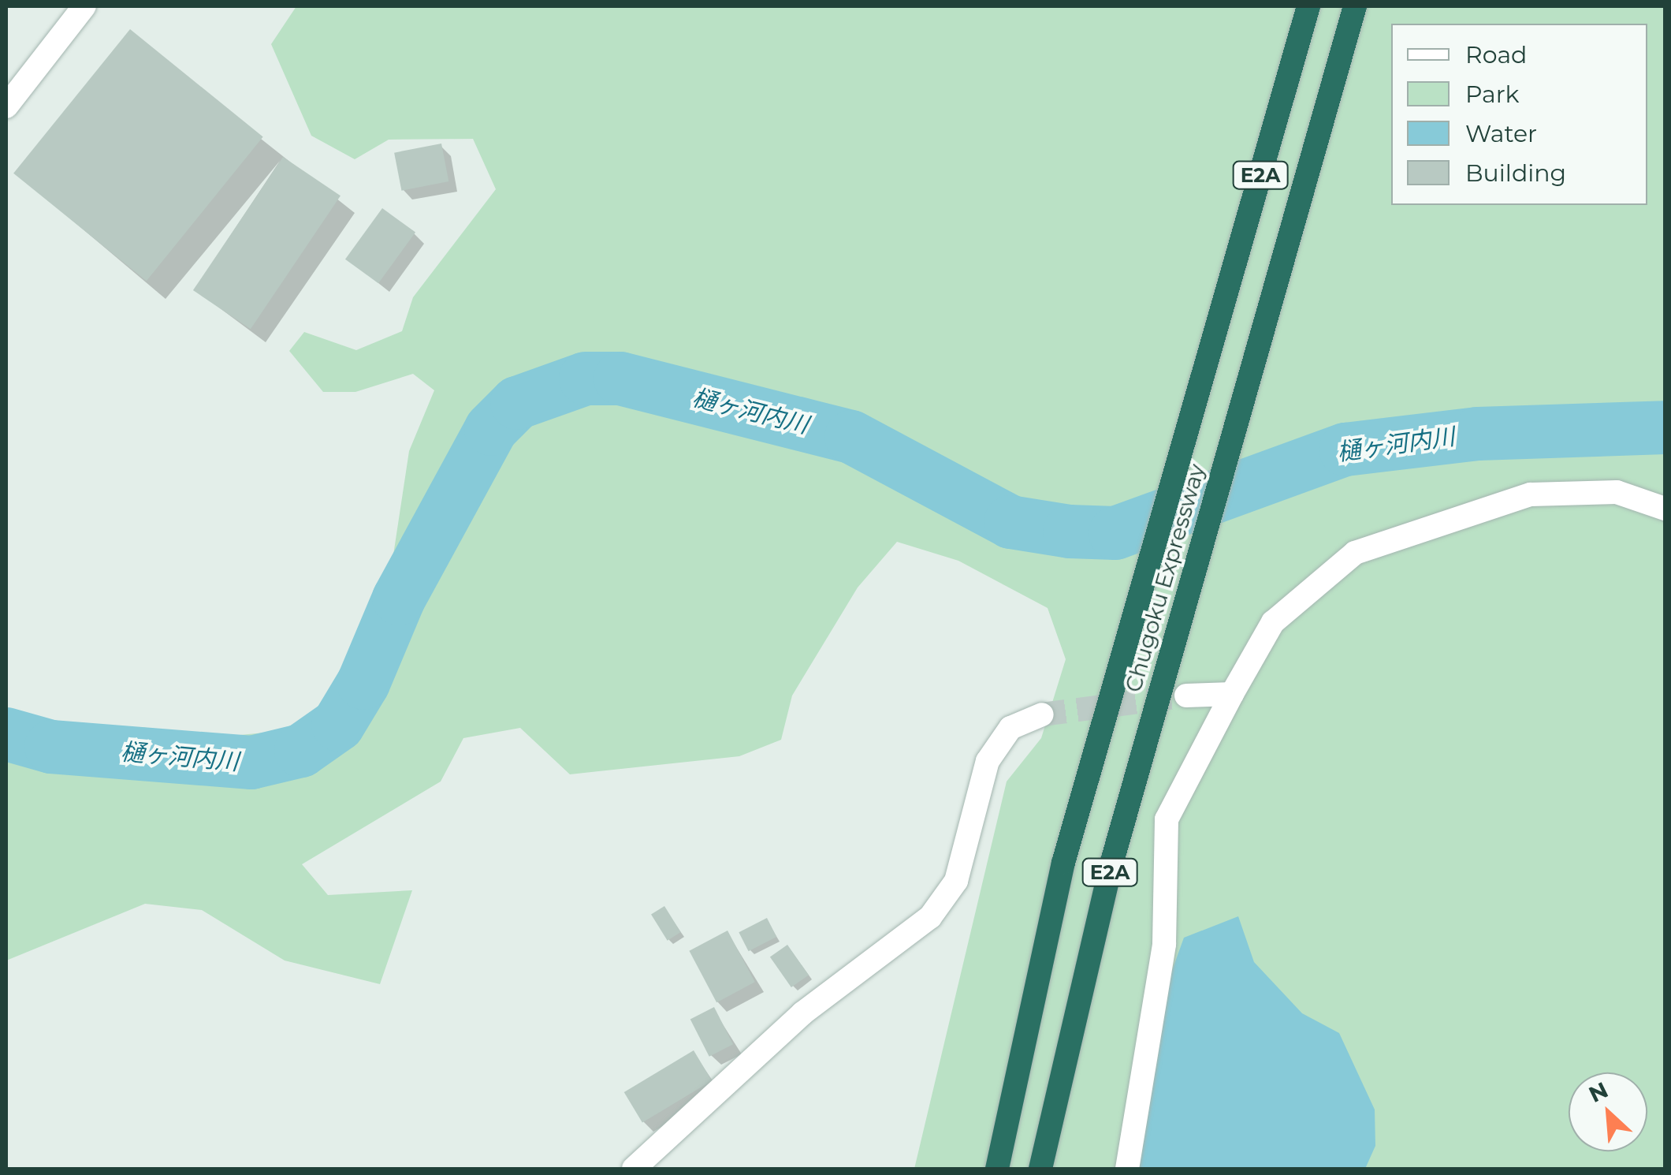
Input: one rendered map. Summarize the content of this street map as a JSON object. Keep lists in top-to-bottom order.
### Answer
{
  "streets": {
    "highway": ["E2A", "Chugoku Expressway"]
  },
  "water": ["樋ヶ河内川"],
  "legend": [
    "Road",
    "Park",
    "Water",
    "Building"
  ],
  "north": "top left"
}
